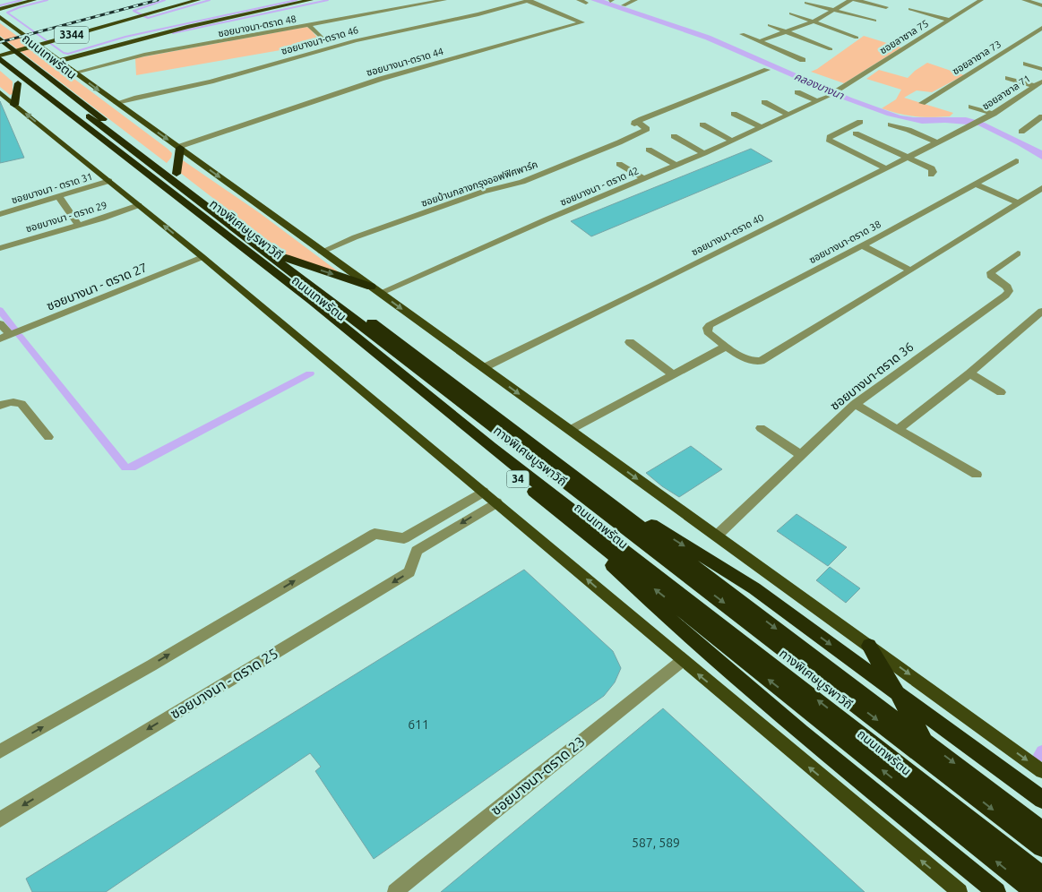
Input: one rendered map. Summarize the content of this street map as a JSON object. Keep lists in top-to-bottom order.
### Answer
{
  "streets": {
    "highway": ["ถนนเทพรัตน", "ทางพิเศษบูรพาวิถี", "34"],
    "main road": ["3344"],
    "street": [
      "ซอยบางนา-ตราด 48",
      "ซอยลาซาล 75",
      "ซอยบางนา-ตราด 46",
      "ซอยลาซาล 73",
      "ซอยบางนา-ตราด 44",
      "ซอยลาซาล 71",
      "ซอยบ้านกลางกรุงออฟฟิศพาร์ค",
      "ซอยบางนา - ตราด 42",
      "ซอยบางนา - ตราด 31",
      "ซอยบางนา - ตราด 29",
      "ซอยบางนา-ตราด 40",
      "ซอยบางนา-ตราด 38",
      "ซอยบางนา - ตราด 27",
      "ซอยบางนา-ตราด 36",
      "ซอยบางนา - ตราด 25",
      "ซอยบางนา-ตราด 23"
    ]
  },
  "crossings": [
    ["ซอยบางนา-ตราด 48", "ถนนเทพรัตน"],
    ["3344", "ทางพิเศษบูรพาวิถี"],
    ["ซอยบางนา-ตราด 46", "ถนนเทพรัตน"],
    ["ซอยบางนา-ตราด 46", "ซอยบางนา-ตราด 44"],
    ["ถนนเทพรัตน", "ซอยบางนา-ตราด 44"],
    ["ถนนเทพรัตน", "ซอยบ้านกลางกรุงออฟฟิศพาร์ค"],
    ["ถนนเทพรัตน", "ซอยบางนา - ตราด 42"],
    ["ถนนเทพรัตน", "ซอยบางนา-ตราด 40"],
    ["ถนนเทพรัตน", "ซอยบางนา-ตราด 36"],
    ["ซอยลาซาล 71", "ซอยบางนา-ตราด 40"],
    ["ซอยบางนา - ตราด 31", "34"],
    ["ซอยบางนา - ตราด 29", "34"],
    ["ซอยบางนา - ตราด 27", "34"],
    ["34", "ซอยบางนา - ตราด 25"],
    ["34", "ซอยบางนา-ตราด 23"]
  ],
  "water": ["คลองบางนา"],
  "house_numbers": ["611", "587, 589"]
}
